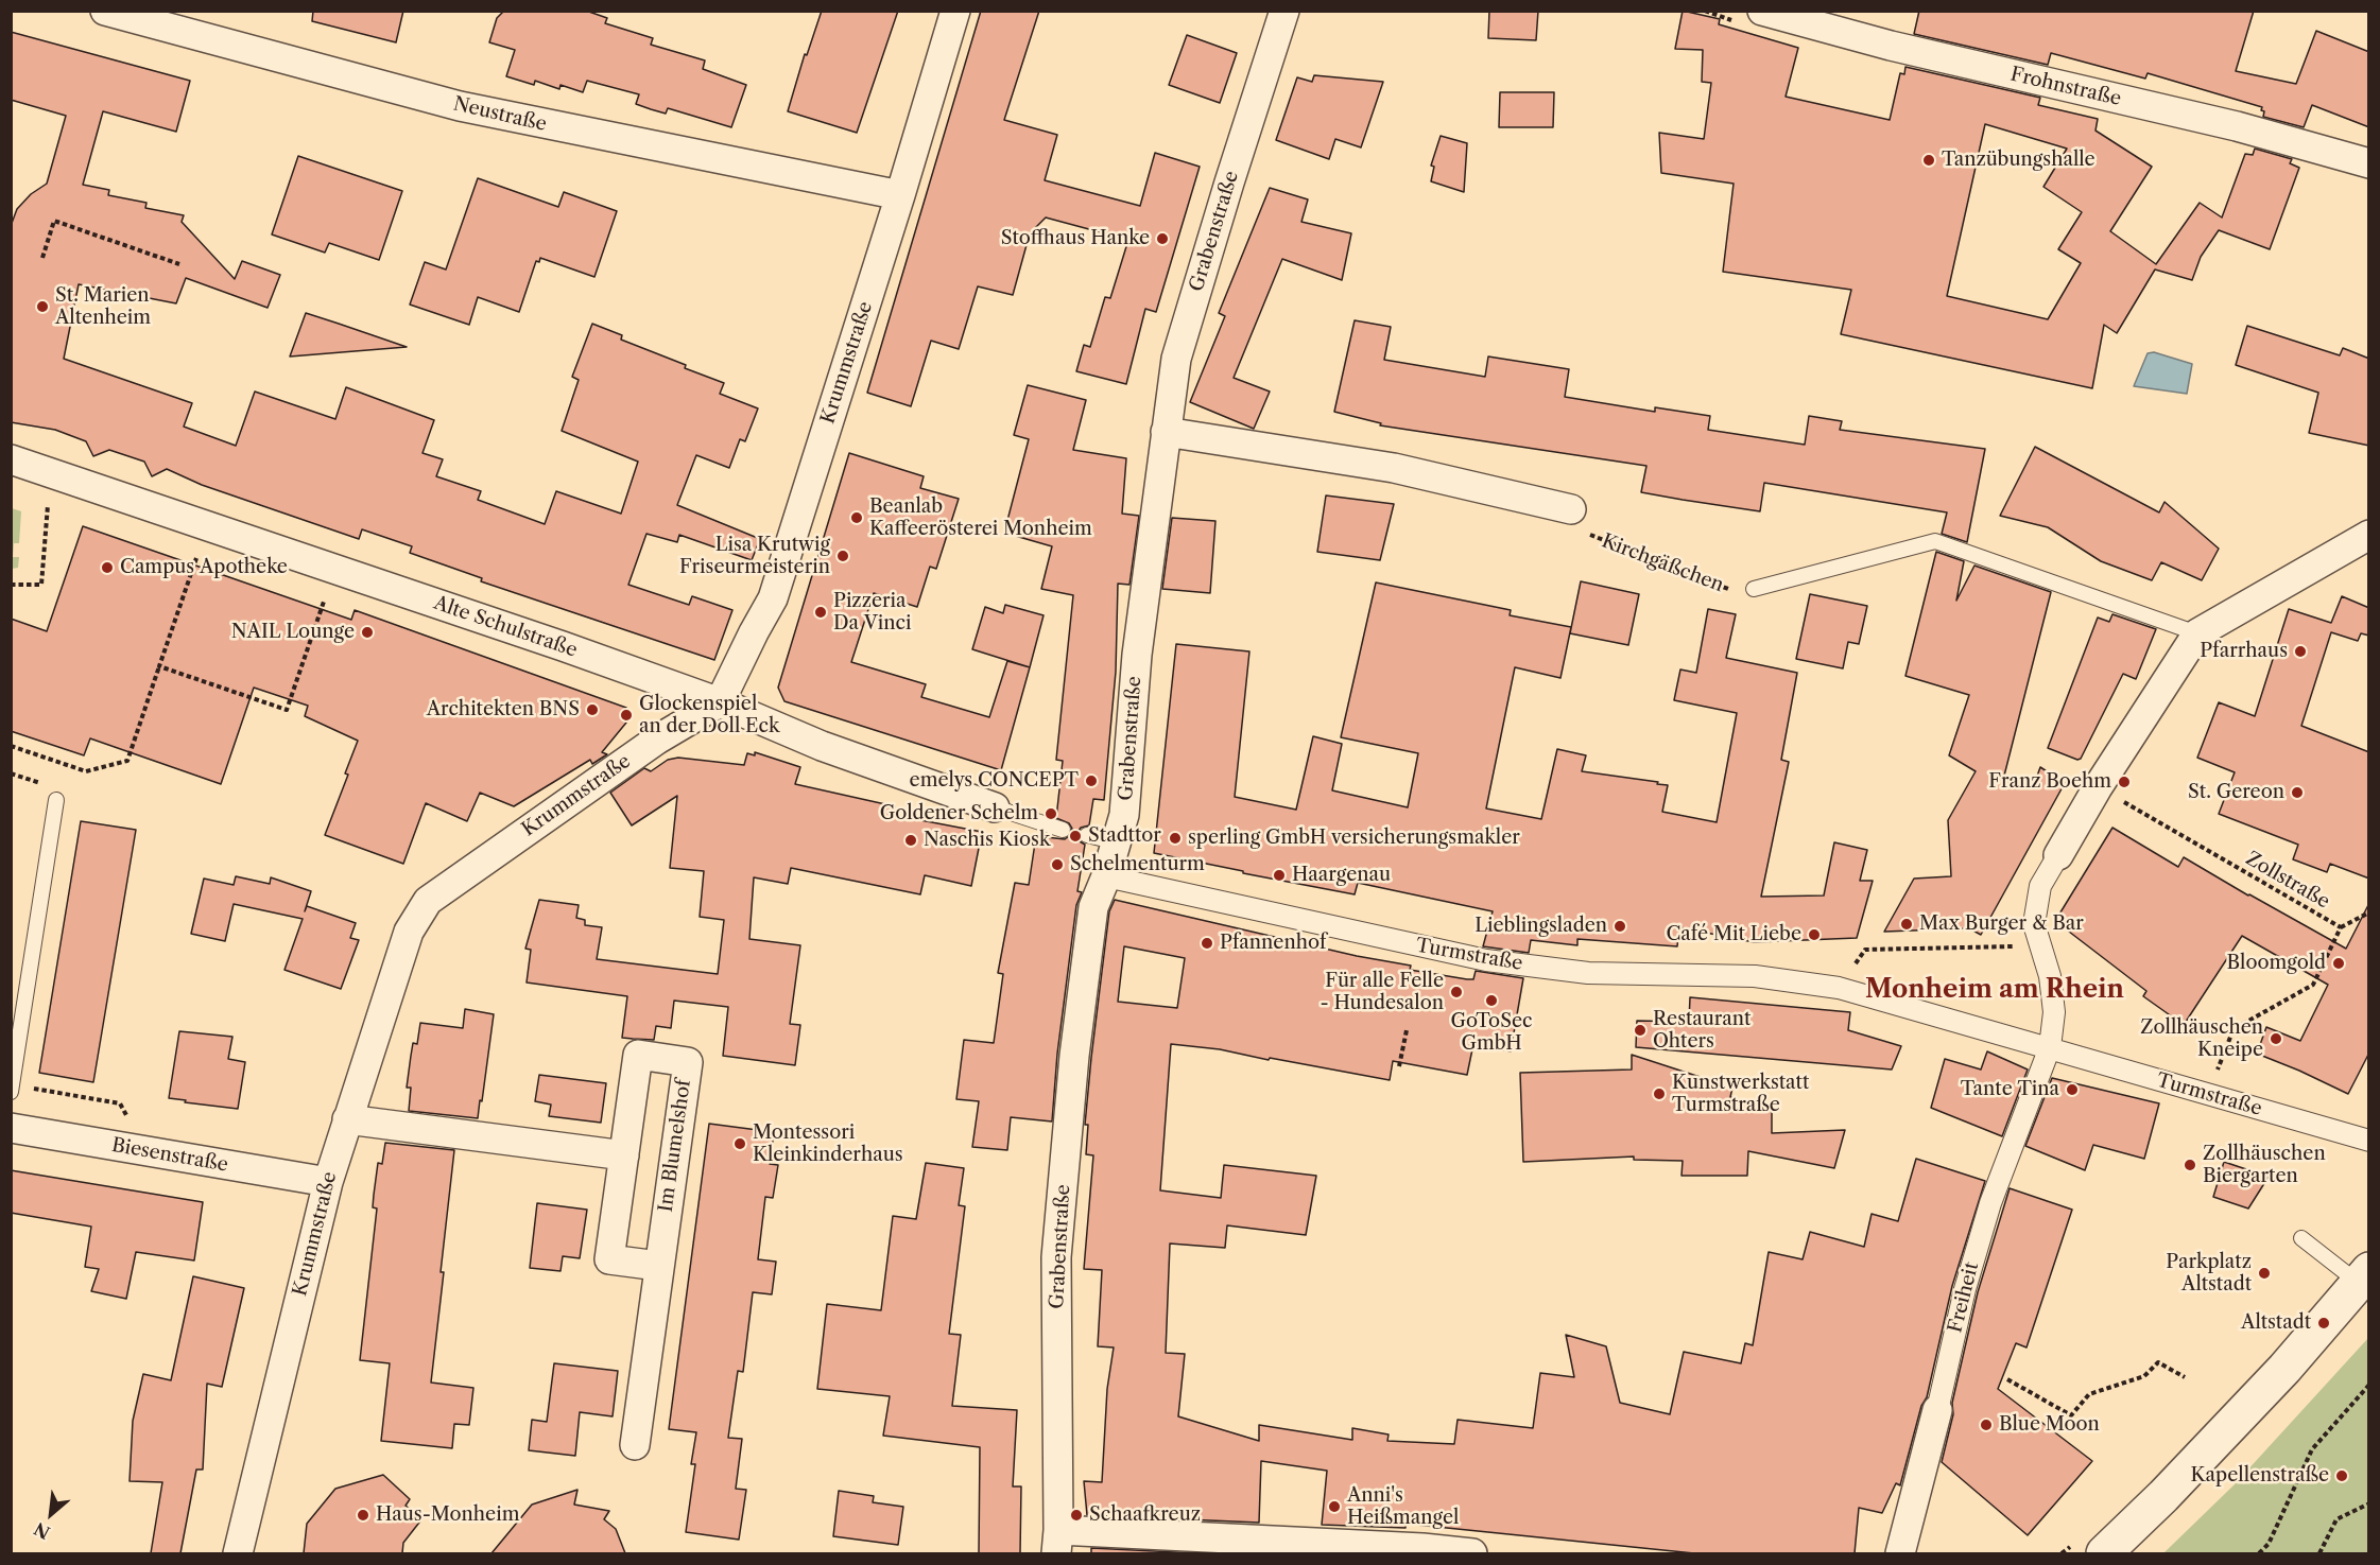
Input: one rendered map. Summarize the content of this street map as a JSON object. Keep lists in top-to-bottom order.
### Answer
{
  "streets": {
    "street": [
      "Frohnstraße",
      "Neustraße",
      "Grabenstraße",
      "Krummstraße",
      "Alte Schulstraße",
      "Turmstraße",
      "Im Blumelshof",
      "Biesenstraße",
      "Freiheit"
    ],
    "path": ["Kirchgäßchen", "Zollstraße"]
  },
  "crossings": [
    ["Neustraße", "Krummstraße"],
    ["Grabenstraße", "Turmstraße"],
    ["Krummstraße", "Alte Schulstraße"],
    ["Krummstraße", "Biesenstraße"],
    ["Zollstraße", "Turmstraße"],
    ["Turmstraße", "Freiheit"]
  ],
  "districts": ["Monheim am Rhein"],
  "places": [
    "Tanzübungshalle",
    "Stoffhaus Hanke",
    "St. Marien Altenheim",
    "Beanlab Kaffeerösterei Monheim",
    "Lisa Krutwig Friseurmeisterin",
    "Campus Apotheke",
    "Pizzeria Da Vinci",
    "NAIL Lounge",
    "Pfarrhaus",
    "Architekten BNS",
    "Glockenspiel an der Doll Eck",
    "emelys CONCEPT",
    "Franz Boehm",
    "St. Gereon",
    "Goldener Schelm",
    "Stadttor",
    "sperling GmbH versicherungsmakler",
    "Naschis Kiosk",
    "Schelmenturm",
    "Haargenau",
    "Max Burger & Bar",
    "Lieblingsladen",
    "Café Mit Liebe",
    "Pfannenhof",
    "Bloomgold",
    "Für alle Felle - Hundesalon",
    "GoToSec GmbH",
    "Restaurant Ohters",
    "Zollhäuschen Kneipe",
    "Tante Tina",
    "Kunstwerkstatt Turmstraße",
    "Montessori Kleinkinderhaus",
    "Zollhäuschen Biergarten",
    "Parkplatz Altstadt",
    "Altstadt",
    "Blue Moon",
    "Kapellenstraße",
    "Anni's Heißmangel",
    "Haus-Monheim",
    "Schaafkreuz"
  ],
  "north": "bottom left"
}
